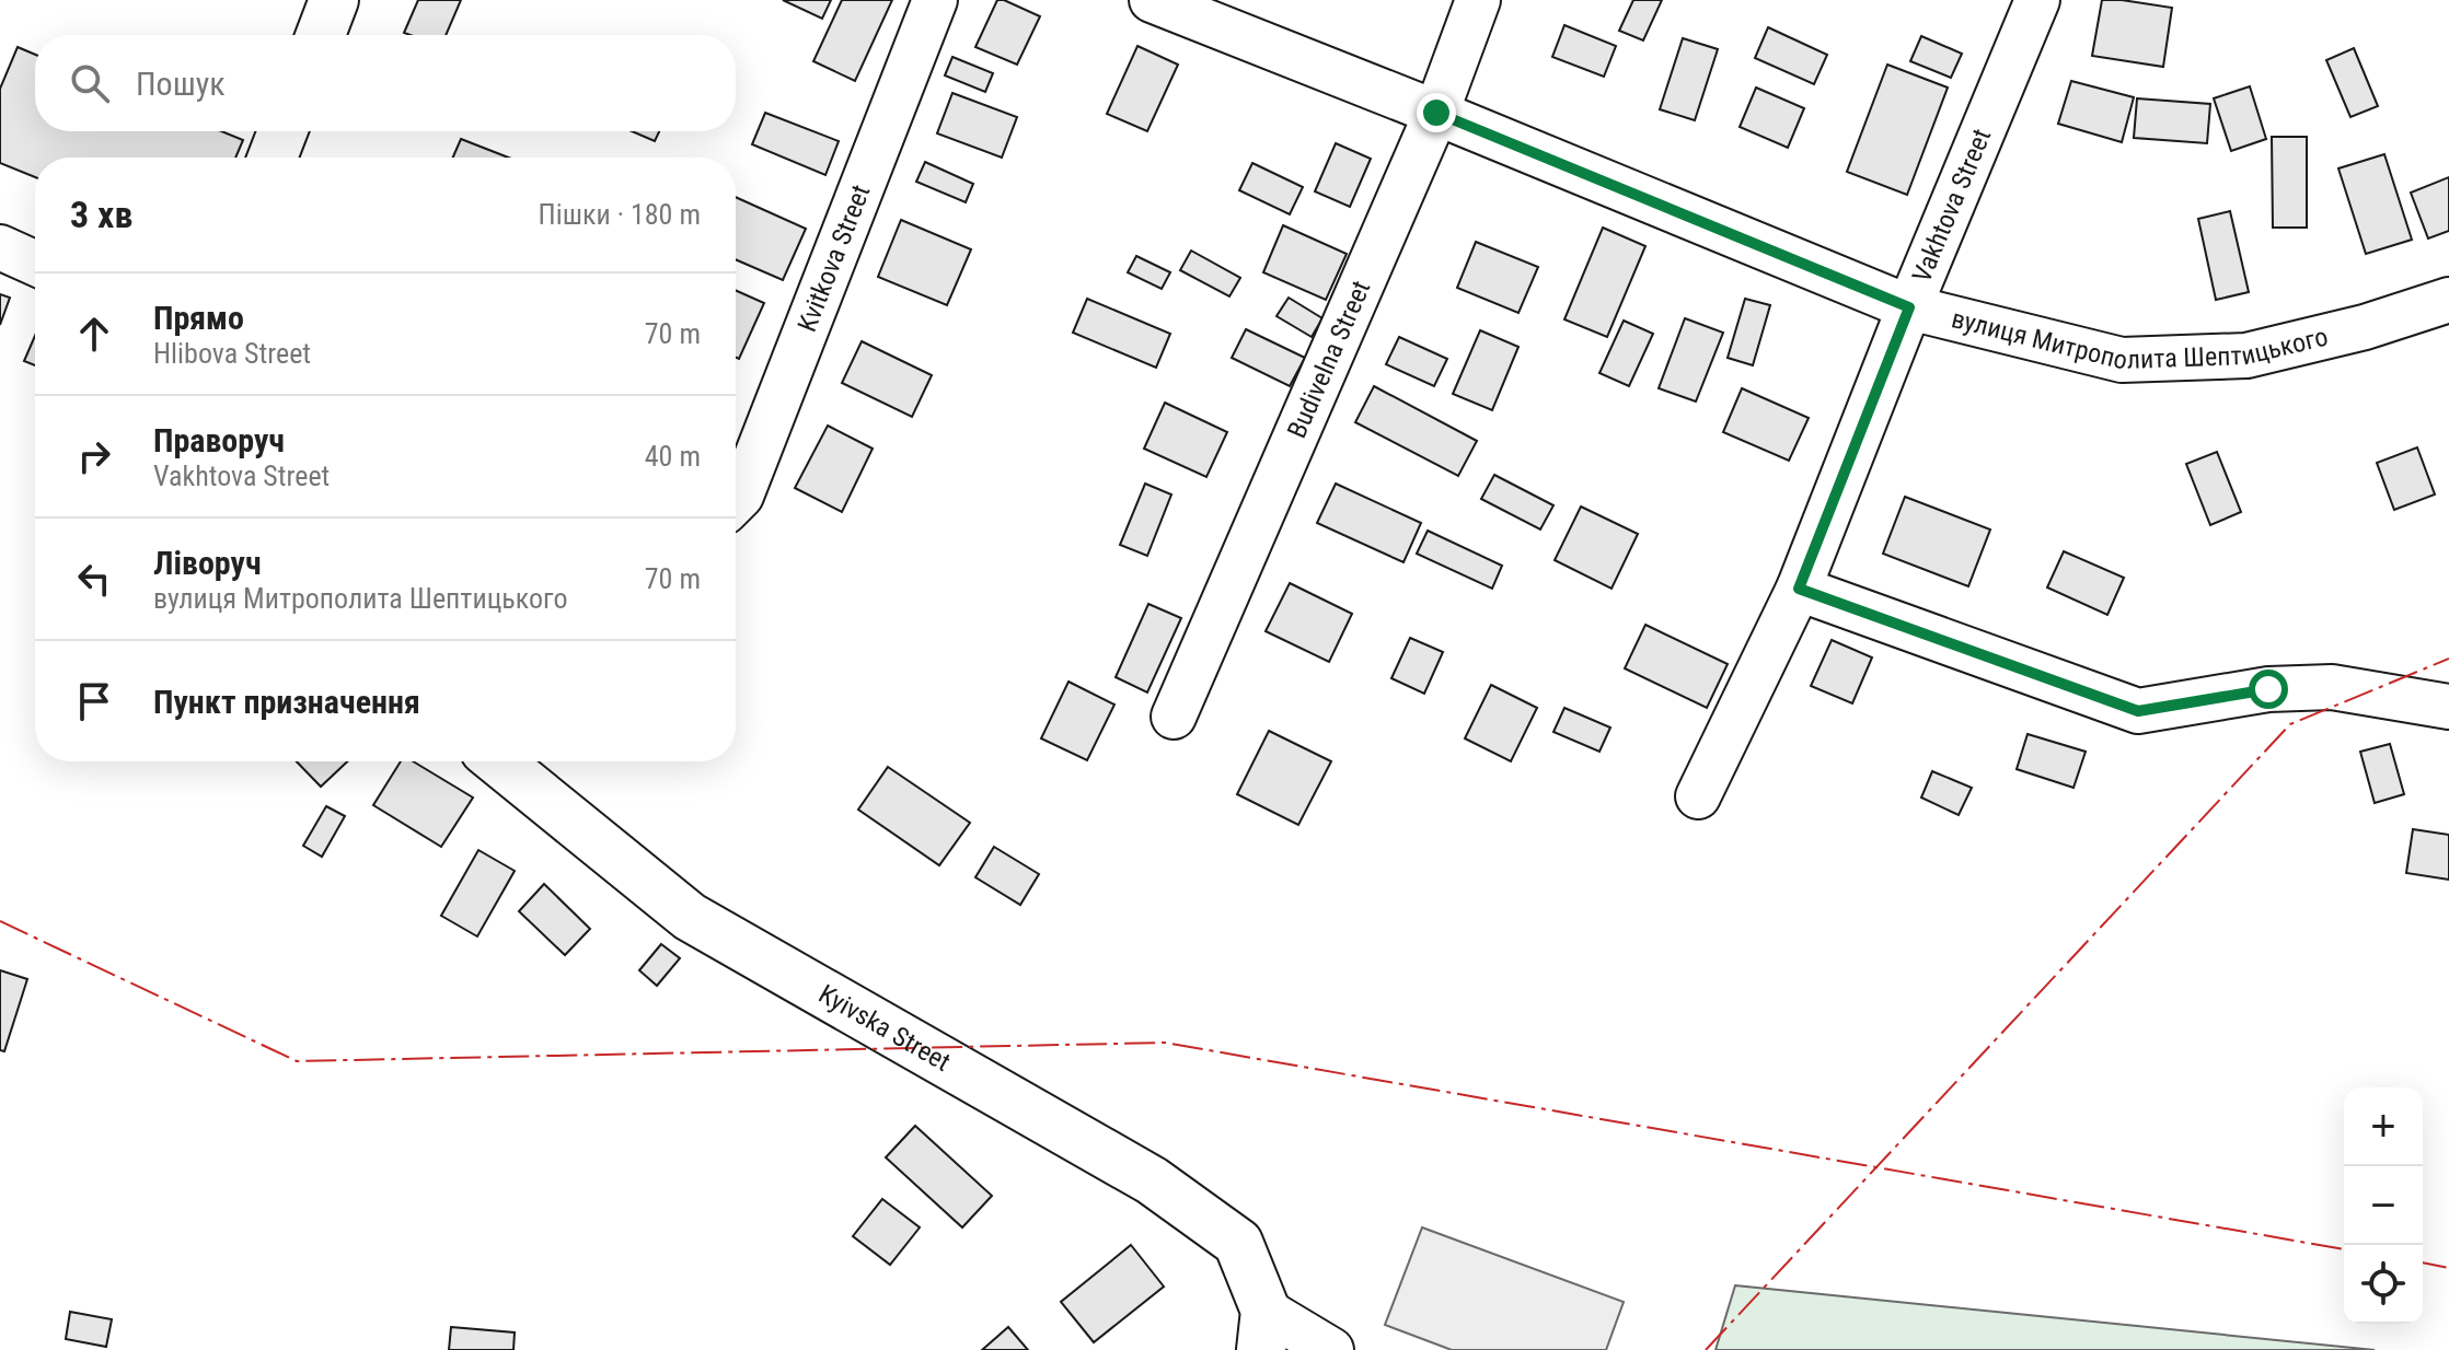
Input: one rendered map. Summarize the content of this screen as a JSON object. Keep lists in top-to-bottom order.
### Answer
{
  "streets": {
    "street": [
      "Vakhtova Street",
      "Kvitkova Street",
      "вулиця Митрополита Шептицького",
      "Budivelna Street",
      "Kyivska Street"
    ]
  },
  "crossings": [
    ["Vakhtova Street", "вулиця Митрополита Шептицького"],
    ["вулиця Митрополита Шептицького", "Budivelna Street"]
  ],
  "page": {
    "search": "Пошук",
    "heading": ["3 хв", "Пішки · 180 m"],
    "list": [
      ["Прямо", "Hlibova Street", "70 m"],
      ["Праворуч", "Vakhtova Street", "40 m"],
      ["Ліворуч", "вулиця Митрополита Шептицького", "70 m"],
      "Пункт призначення"
    ],
    "map_buttons": ["+", "−"]
  }
}
